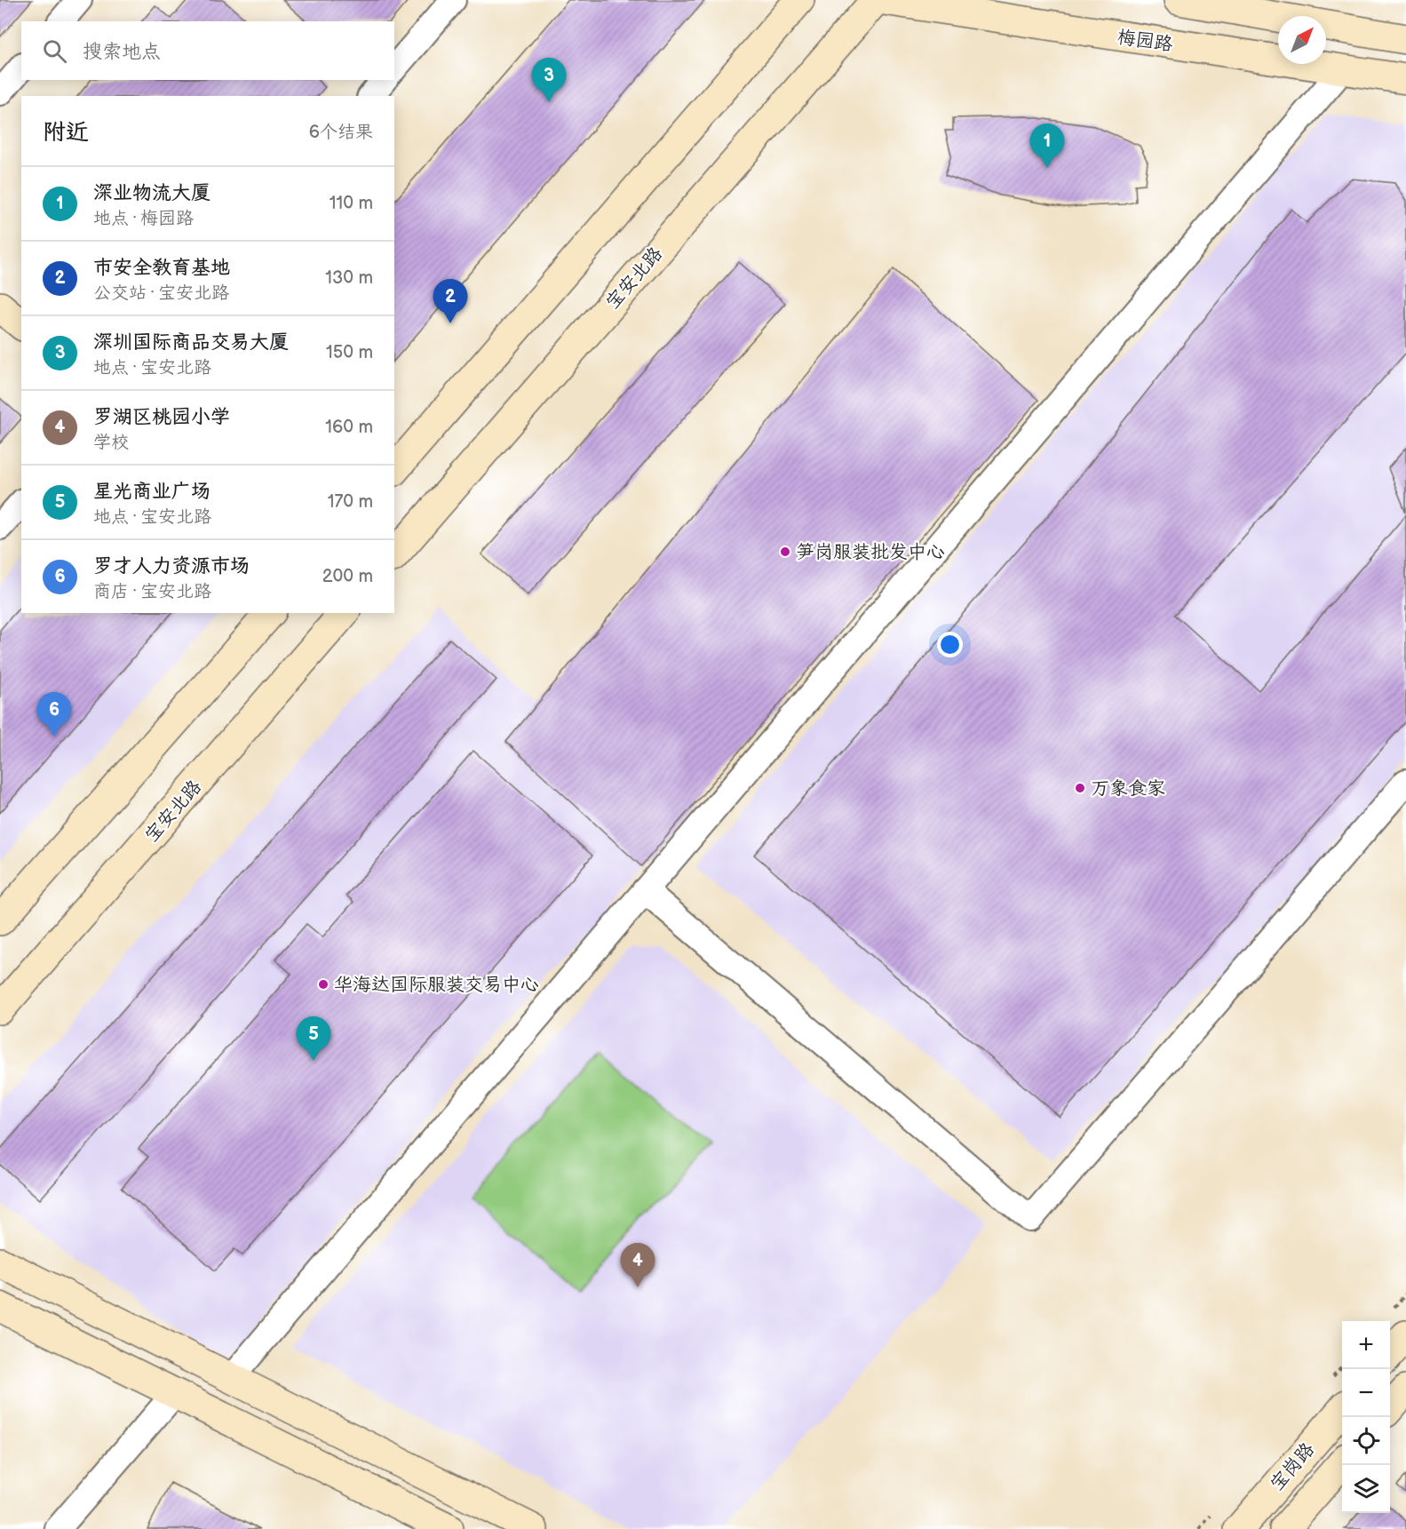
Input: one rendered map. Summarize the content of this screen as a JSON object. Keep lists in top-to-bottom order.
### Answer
{
  "streets": {
    "street": ["梅园路", "宝安北路", "宝岗路"]
  },
  "places": ["笋岗服装批发中心", "万象食家", "华海达国际服装交易中心"],
  "north": "top right",
  "page": {
    "search": "搜索地点",
    "pins": [
      "3",
      "1",
      "2",
      "6",
      "5",
      "4"
    ],
    "heading": ["附近", "6个结果"],
    "list": [
      {
        "mark": "1",
        "name": "深业物流大厦",
        "note": "地点 · 梅园路",
        "value": "110 m"
      },
      {
        "mark": "2",
        "name": "市安全教育基地",
        "note": "公交站 · 宝安北路",
        "value": "130 m"
      },
      {
        "mark": "3",
        "name": "深圳国际商品交易大厦",
        "note": "地点 · 宝安北路",
        "value": "150 m"
      },
      {
        "mark": "4",
        "name": "罗湖区桃园小学",
        "note": "学校",
        "value": "160 m"
      },
      {
        "mark": "5",
        "name": "星光商业广场",
        "note": "地点 · 宝安北路",
        "value": "170 m"
      },
      {
        "mark": "6",
        "name": "罗才人力资源市场",
        "note": "商店 · 宝安北路",
        "value": "200 m"
      }
    ],
    "map_buttons": ["+", "−"]
  }
}
